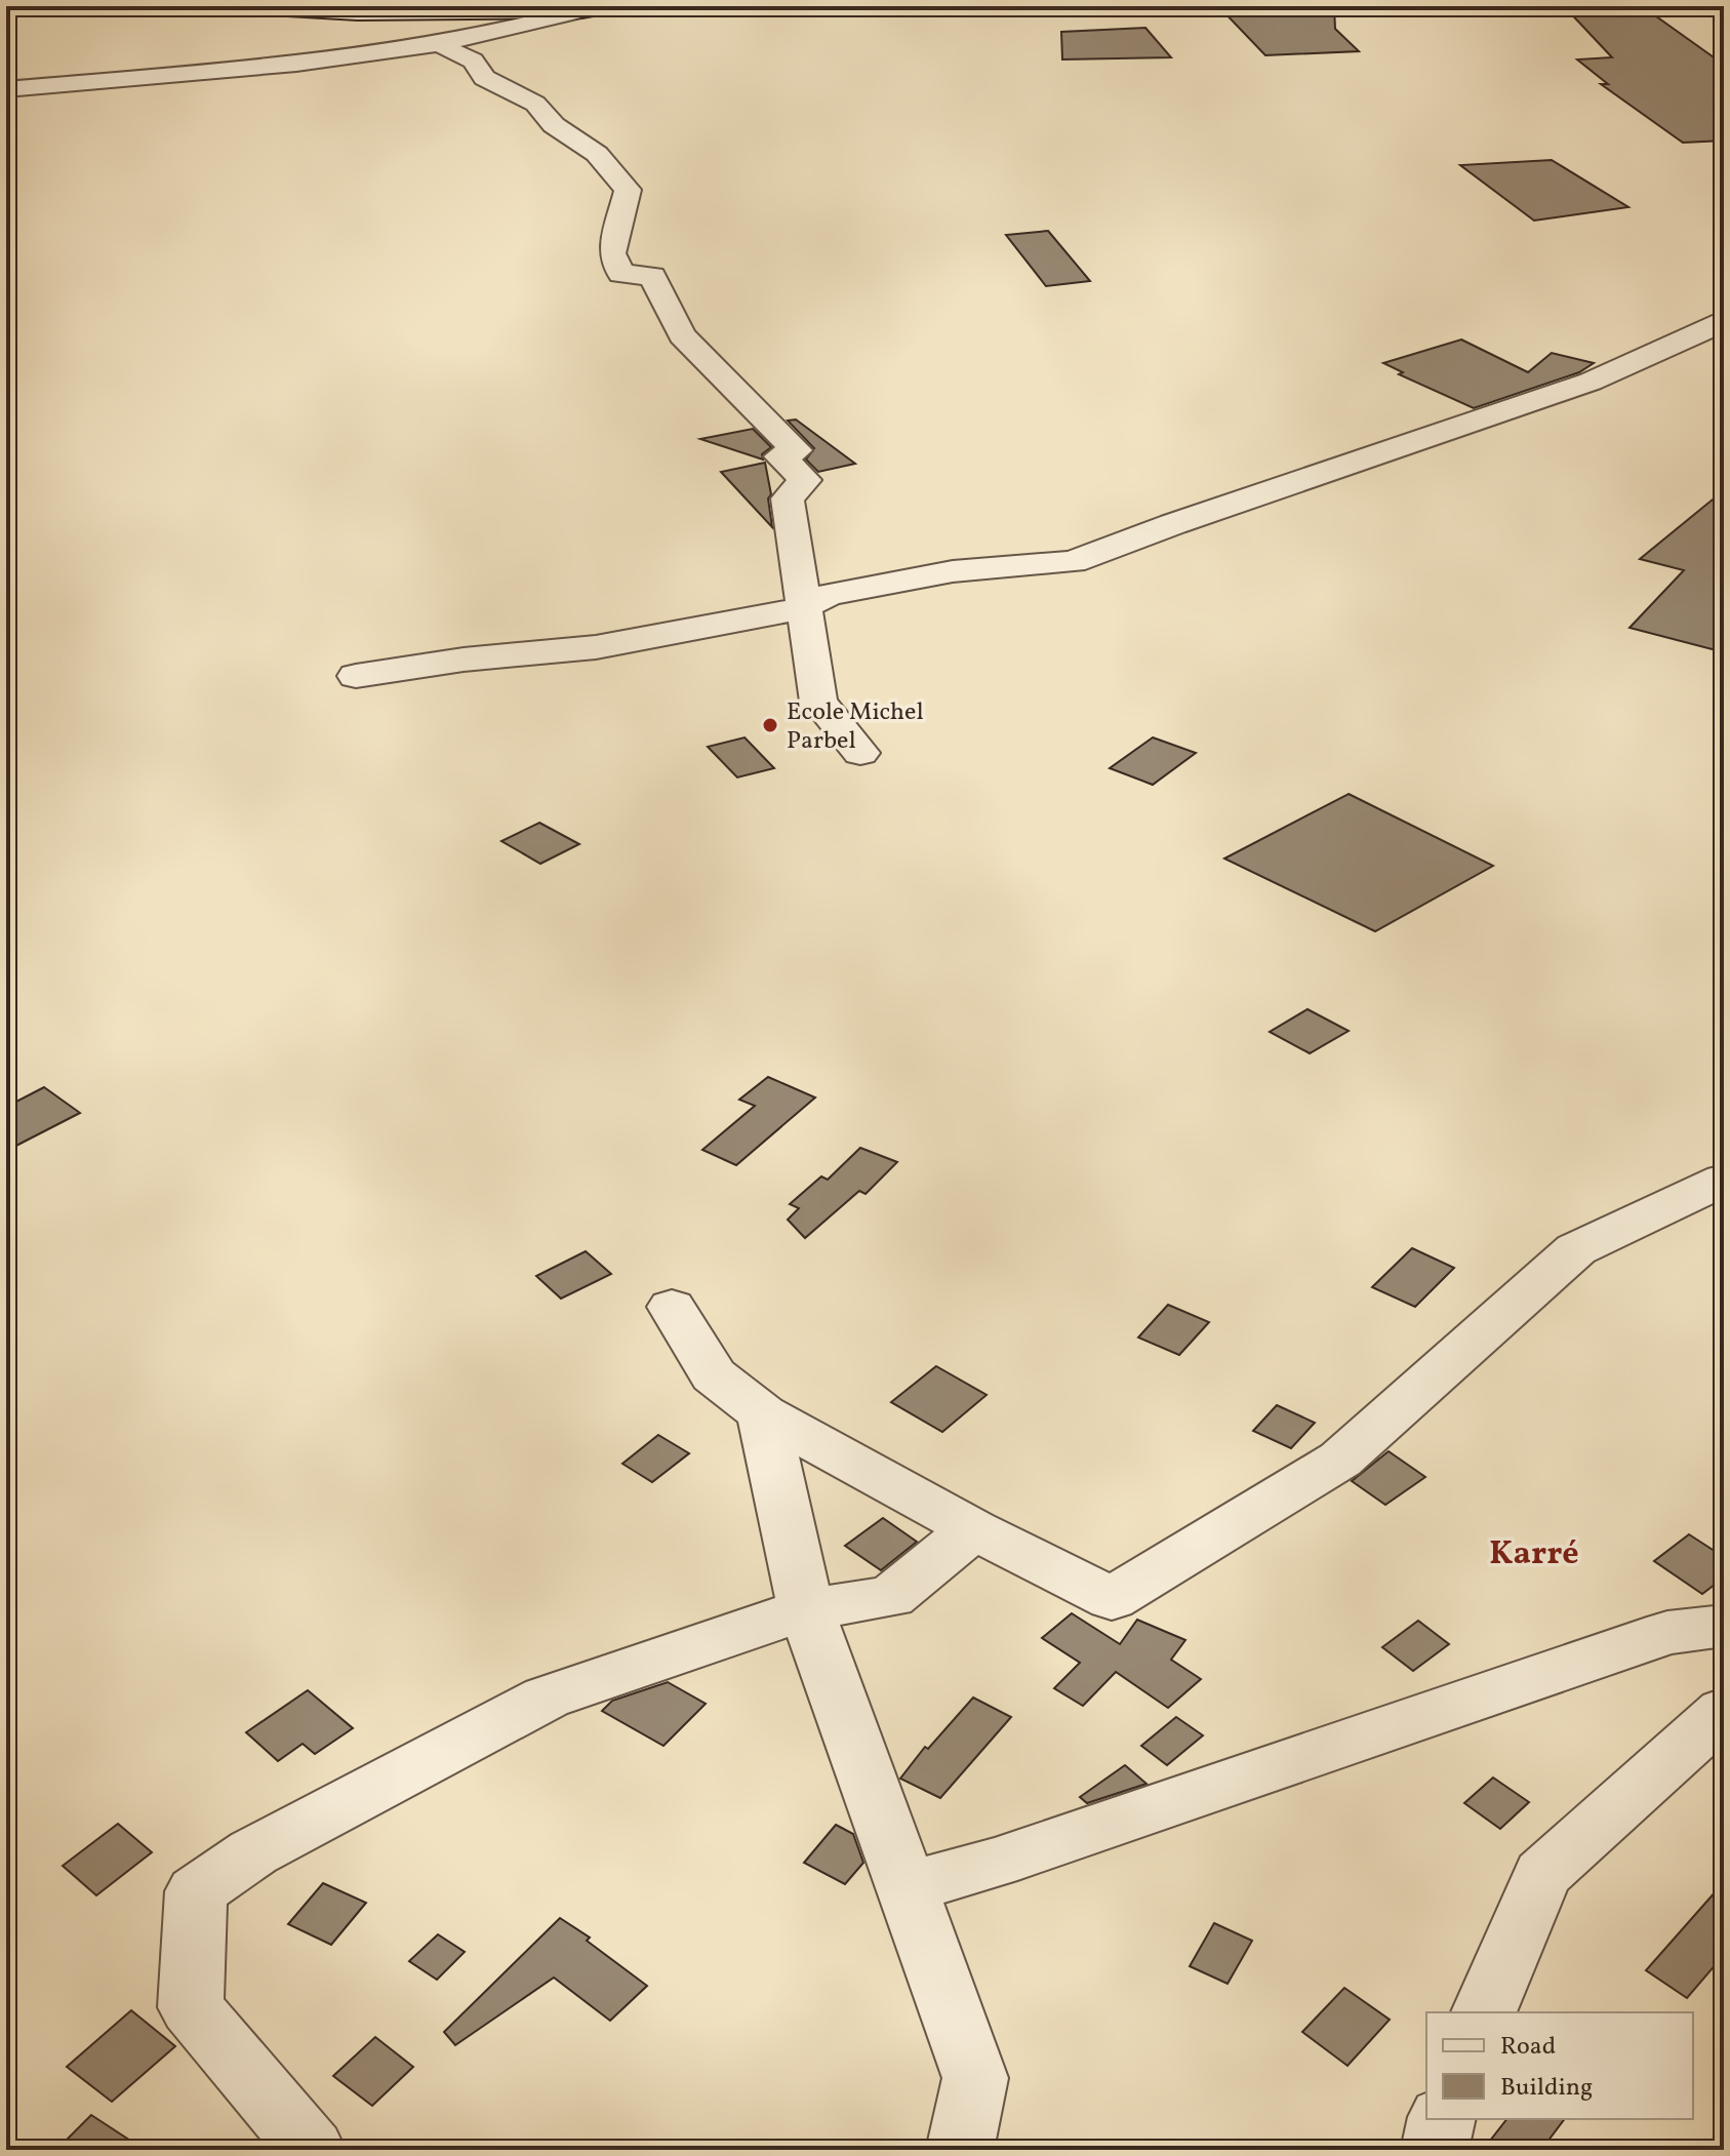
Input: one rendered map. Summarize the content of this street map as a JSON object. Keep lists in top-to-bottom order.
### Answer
{
  "districts": ["Karré"],
  "places": ["Ecole Michel Parbel"],
  "legend": ["Road", "Building"]
}
